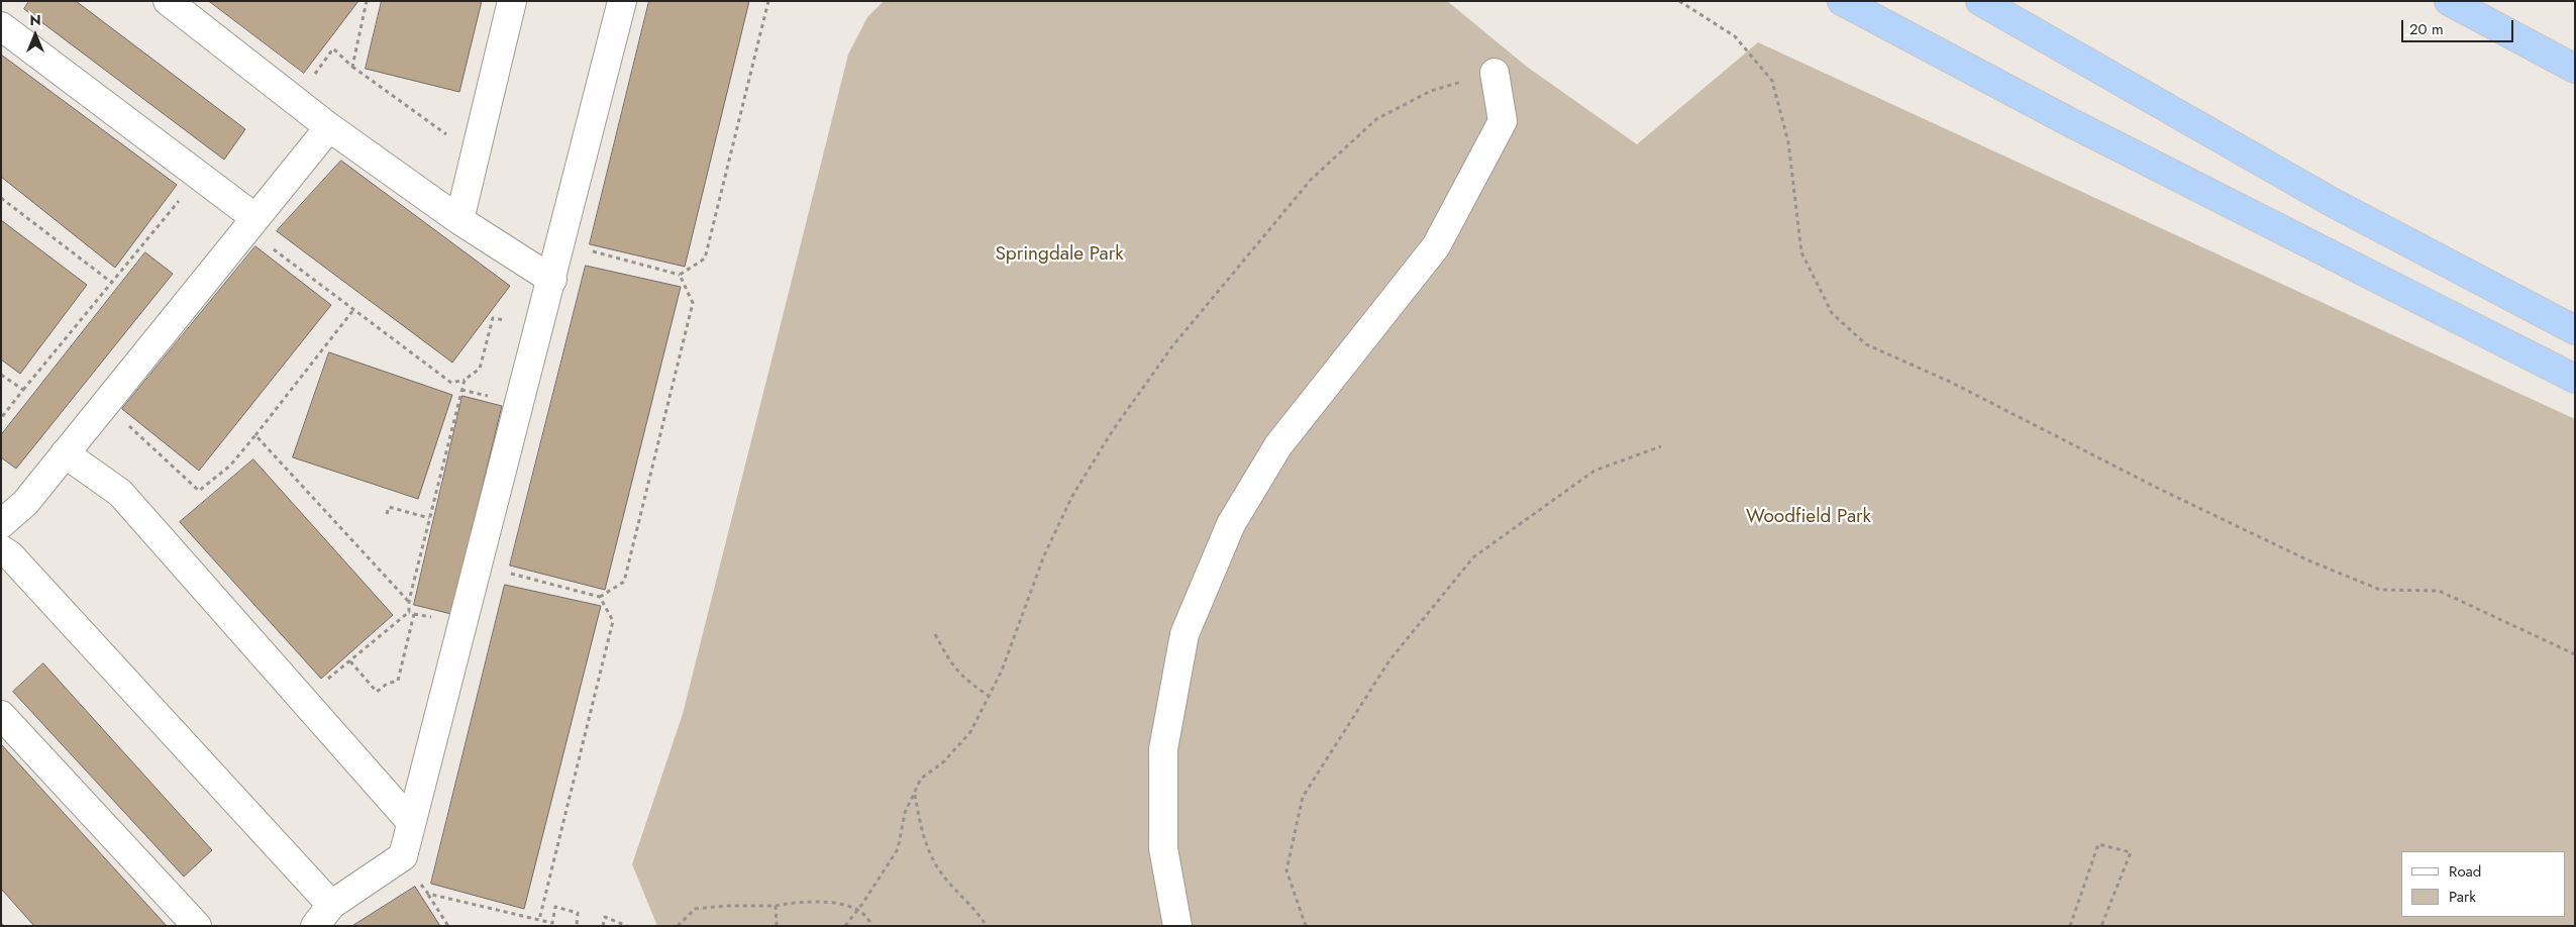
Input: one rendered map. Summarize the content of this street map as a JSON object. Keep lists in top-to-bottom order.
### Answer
{
  "parks": ["Springdale Park", "Woodfield Park"],
  "legend": ["Road", "Park"],
  "scale_bar": "20 m",
  "north": "top"
}
